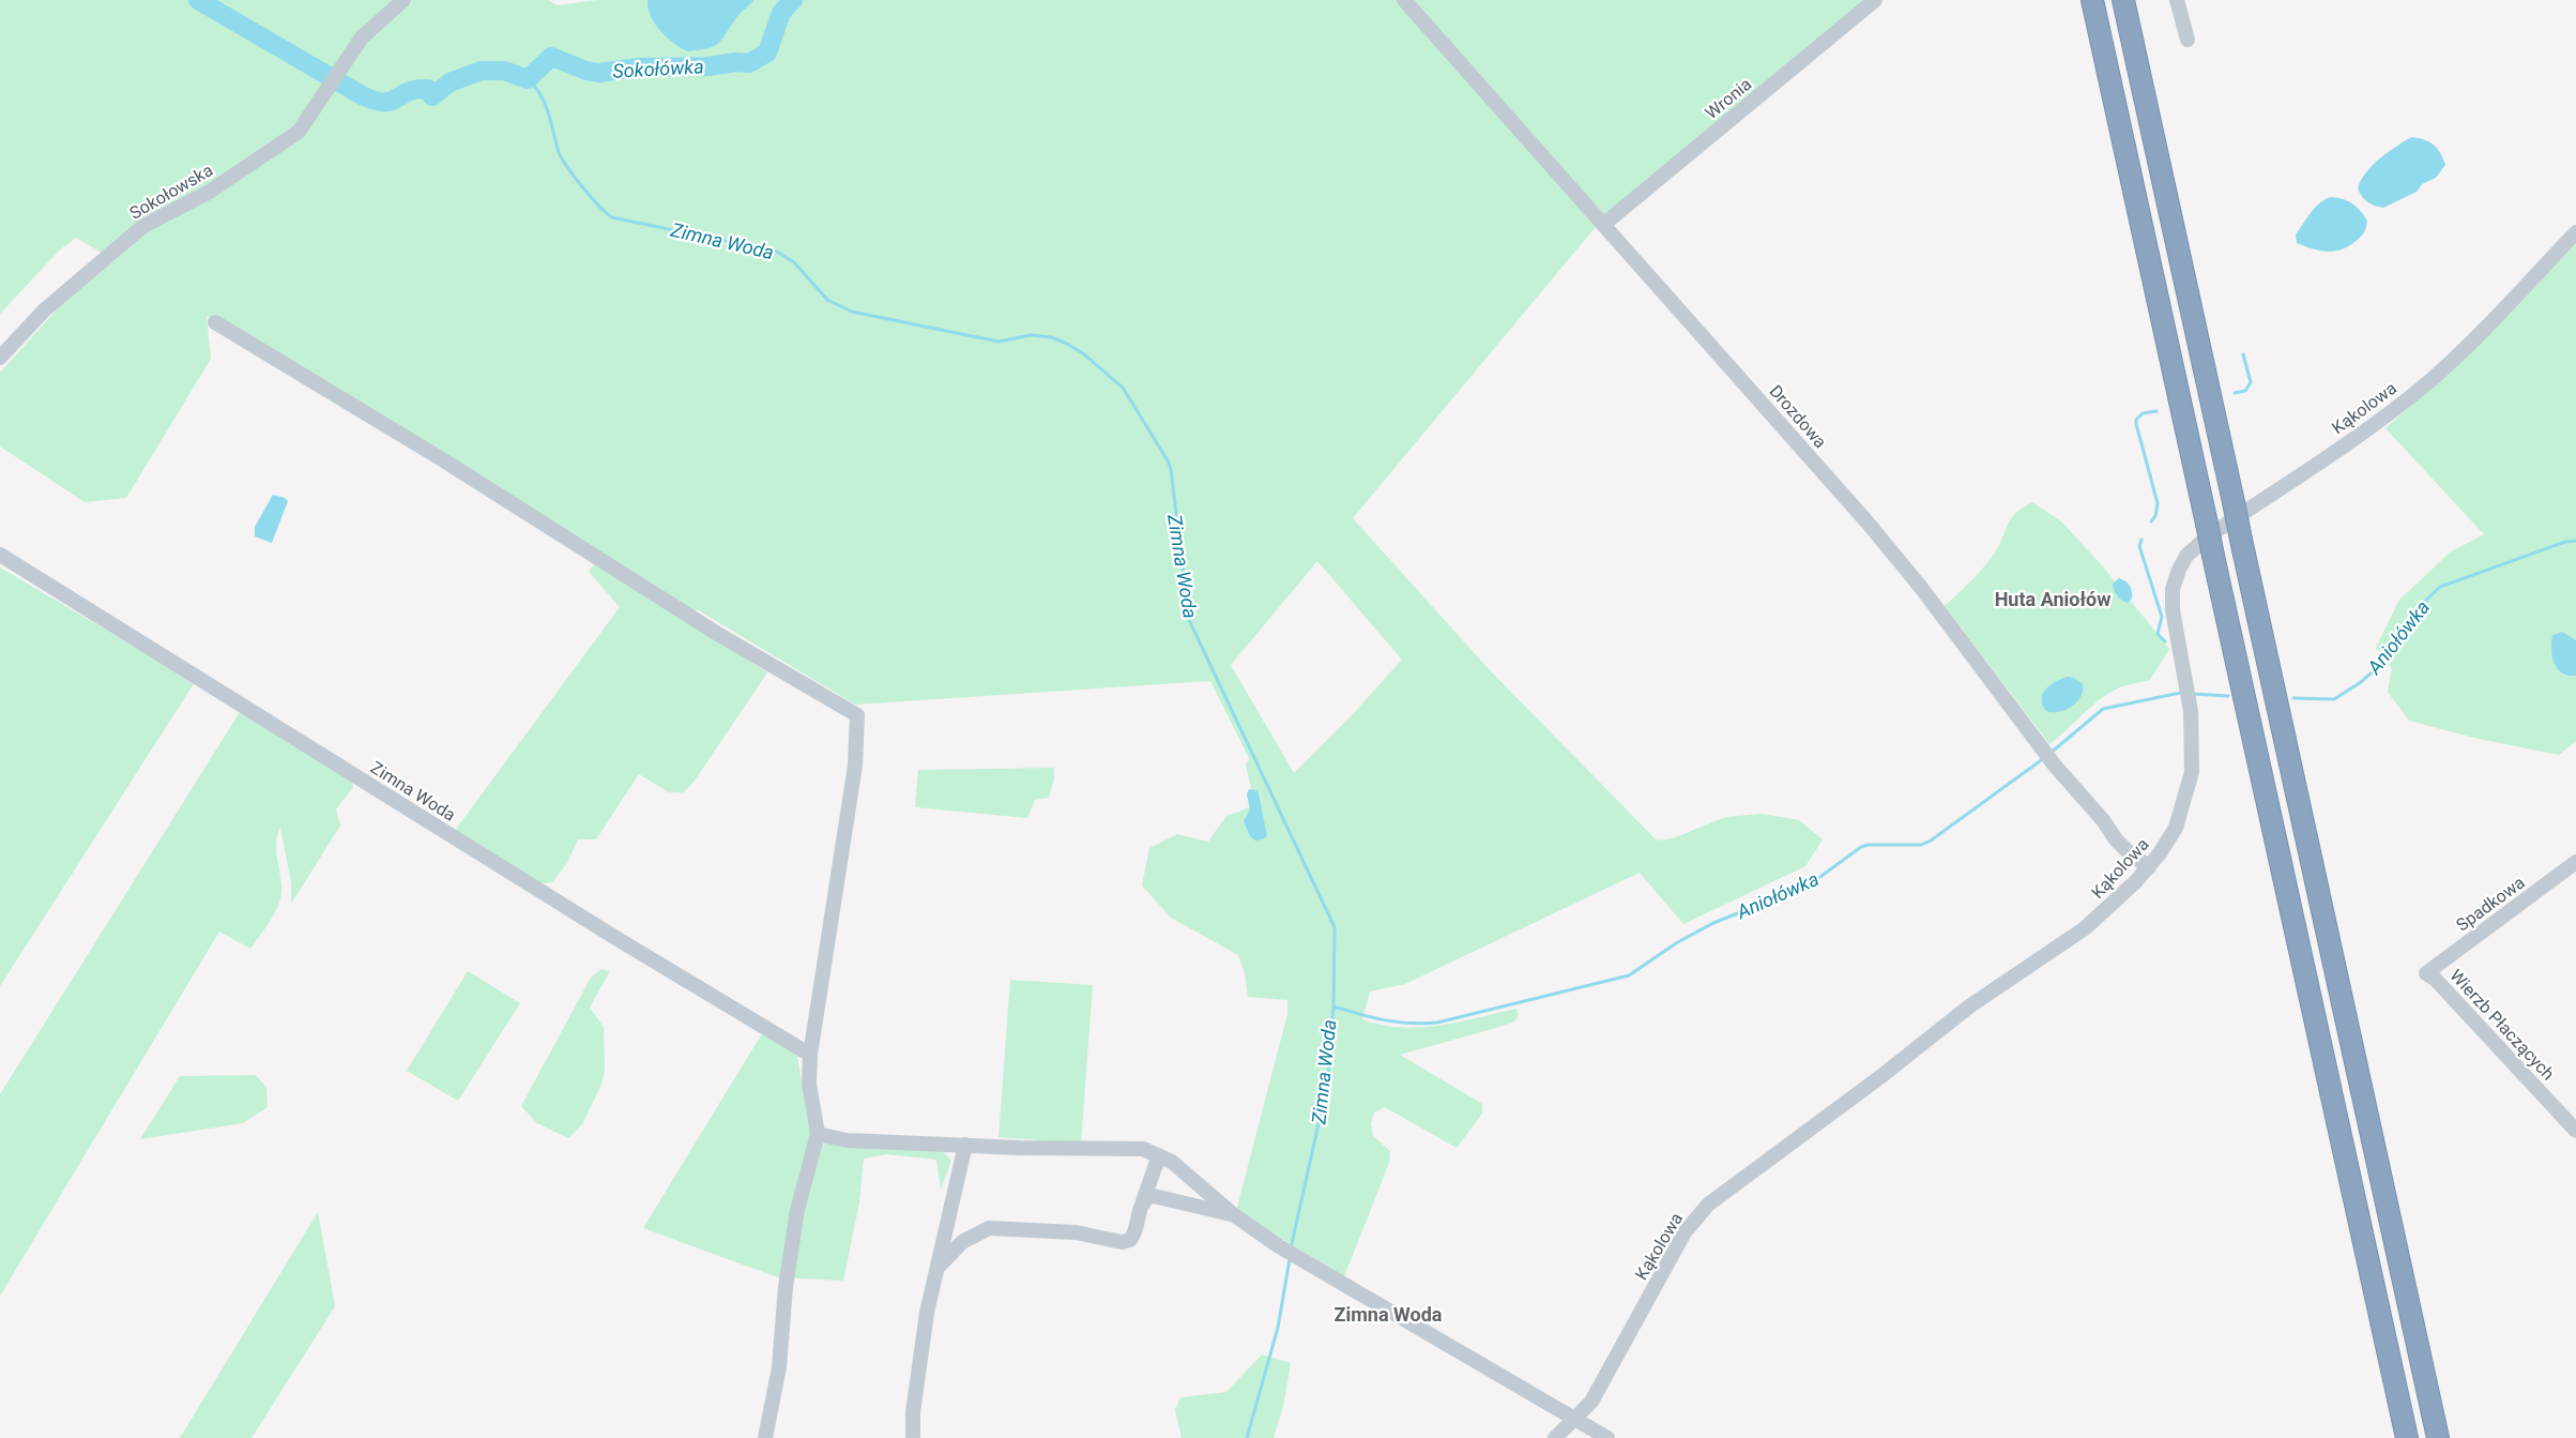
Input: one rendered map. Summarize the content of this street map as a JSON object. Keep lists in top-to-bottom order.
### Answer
{
  "streets": {
    "street": [
      "Wronia",
      "Sokołowska",
      "Kąkolowa",
      "Drozdowa",
      "Zimna Woda",
      "Spadkowa",
      "Wierzb Płaczących"
    ]
  },
  "crossings": [
    ["Wronia", "Drozdowa"],
    ["Kąkolowa", "Drozdowa"],
    ["Spadkowa", "Wierzb Płaczących"]
  ],
  "districts": ["Huta Aniołów", "Zimna Woda"],
  "water": ["Sokołówka", "Zimna Woda", "Aniołówka"]
}
